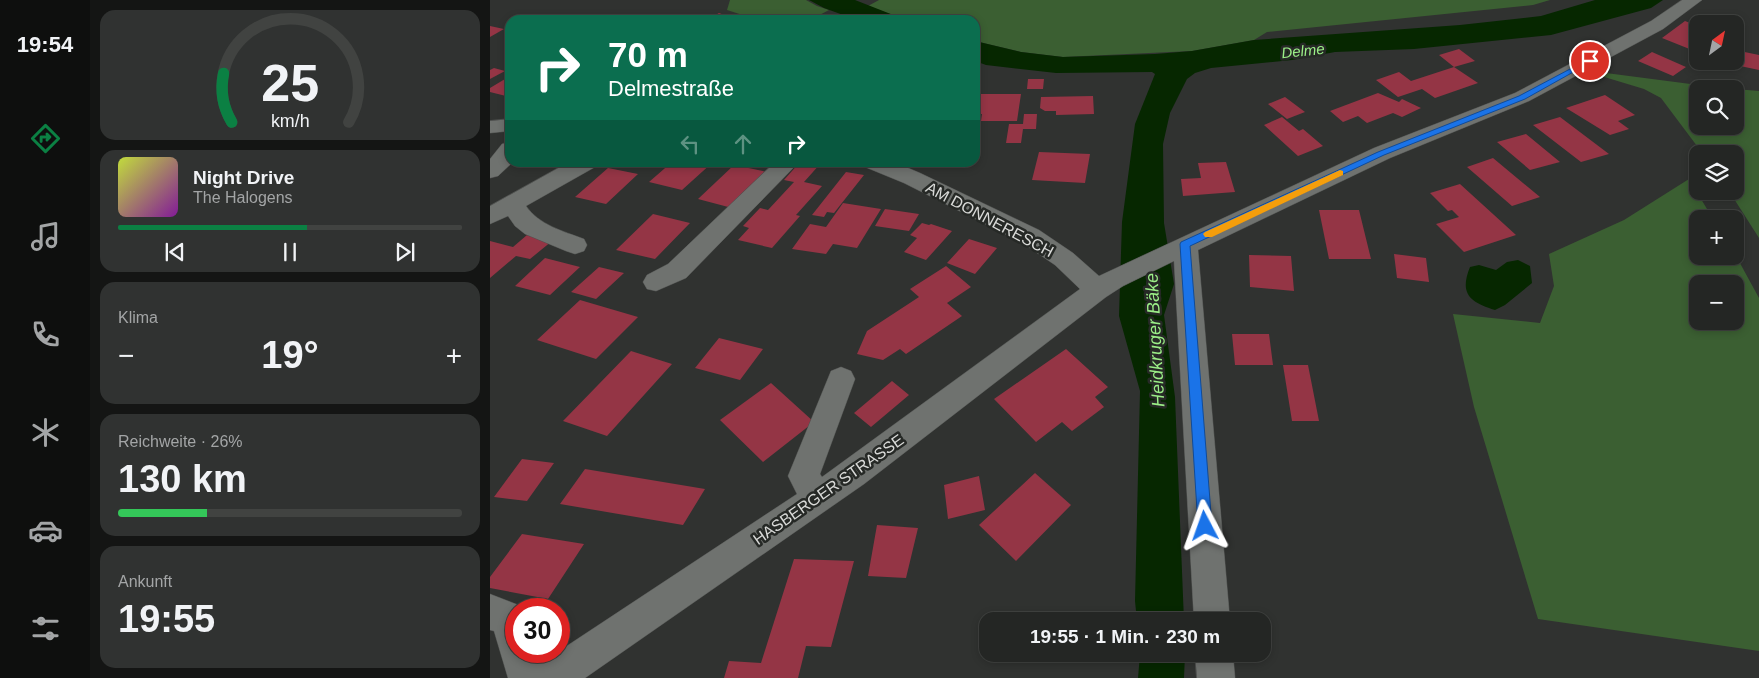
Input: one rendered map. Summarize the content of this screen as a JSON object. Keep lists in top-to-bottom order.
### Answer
{
  "streets": {
    "street": ["AM DONNERESCH", "HASBERGER STRASSE"]
  },
  "crossings": [
    ["AM DONNERESCH", "HASBERGER STRASSE"]
  ],
  "water": ["Delme", "Heidkruger Bäke"],
  "north": "top right",
  "page": {
    "tabs": "19:54",
    "map_buttons": ["+", "−"],
    "turn": ["70 m", "Delmestraße"],
    "song": ["Night Drive", "The Halogens"],
    "tile": [
      "Klima",
      ["Reichweite · 26%", "130 km"],
      ["Ankunft", "19:55"]
    ],
    "heat": ["−", "19°", "+"],
    "limit": "30",
    "trip": "19:55 · 1 Min. · 230 m",
    "gauge": ["25", "km/h"]
  }
}
